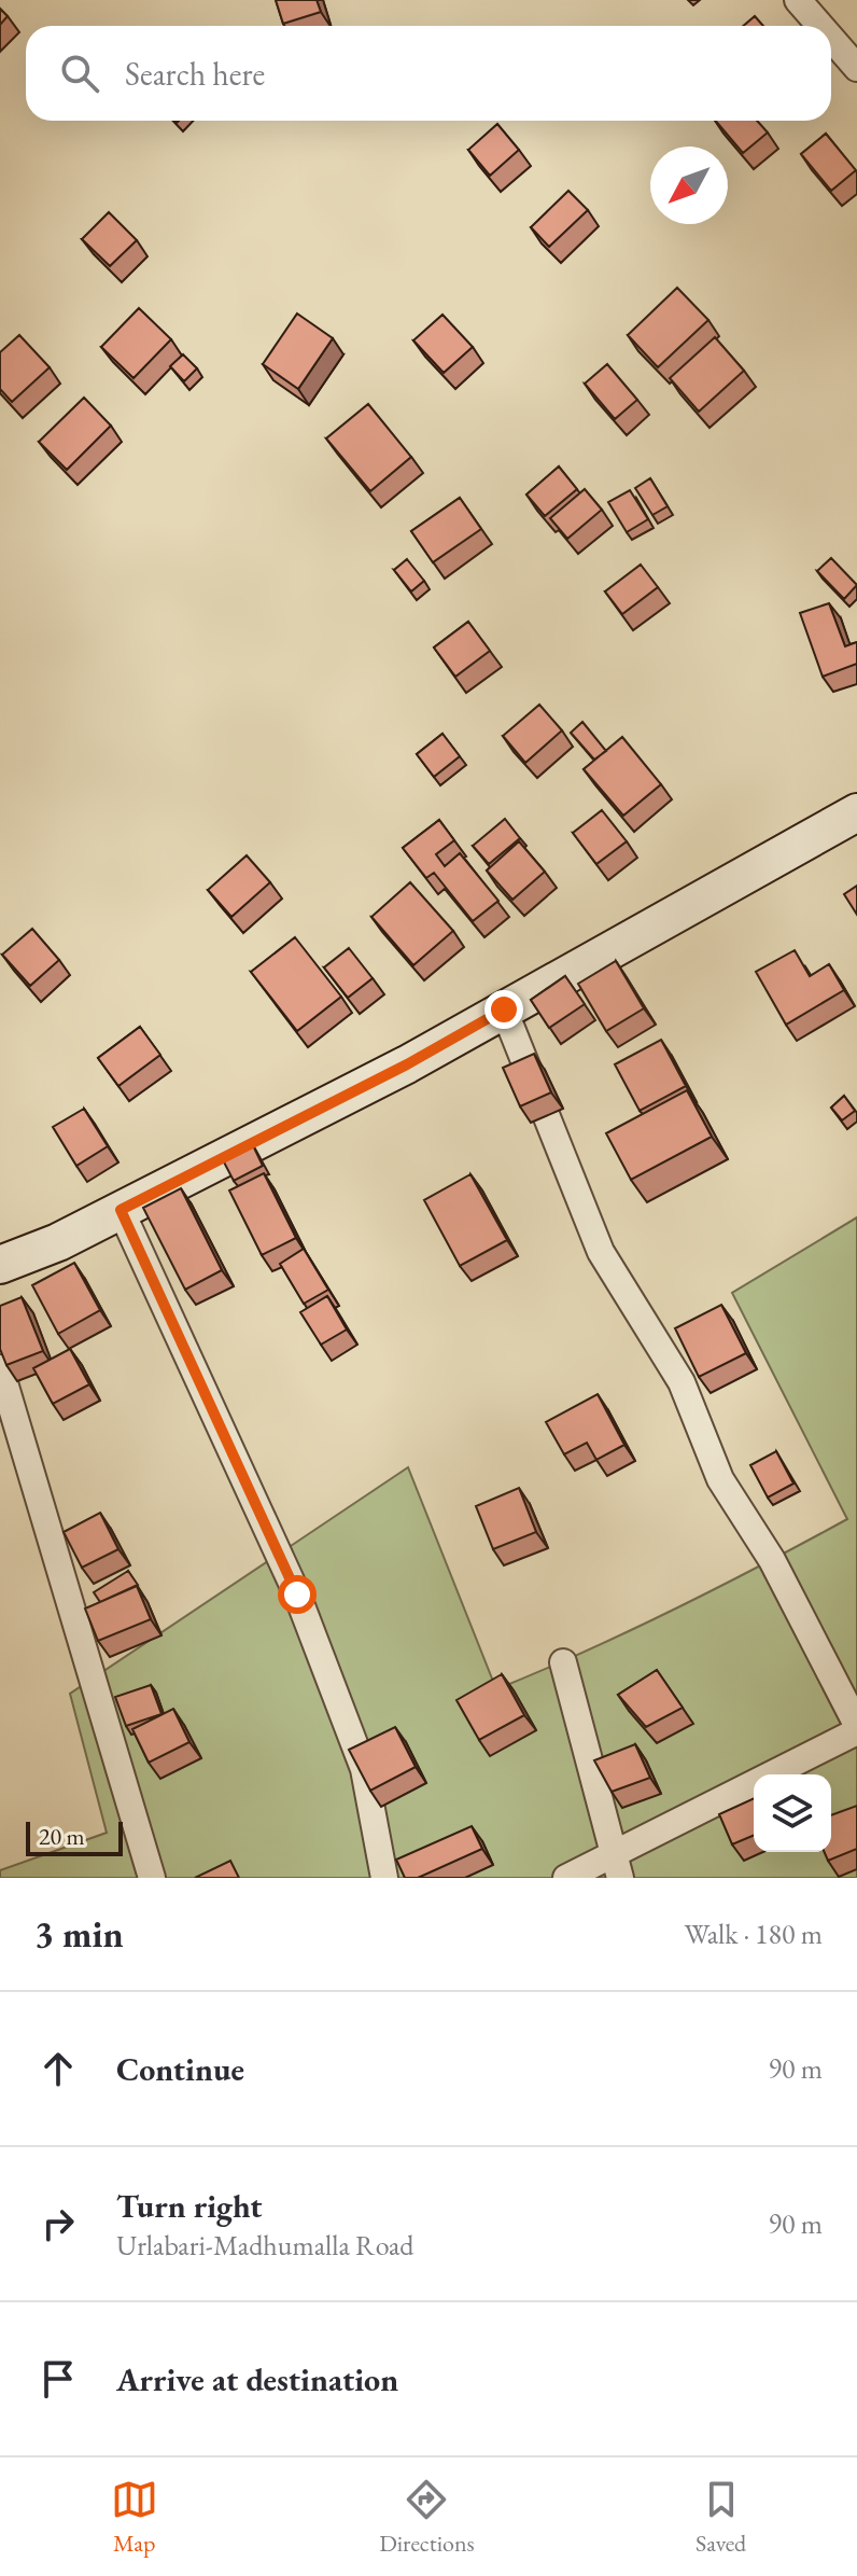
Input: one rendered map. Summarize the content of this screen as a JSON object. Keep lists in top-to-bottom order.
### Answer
{
  "scale_bar": "20 m",
  "north": "bottom left",
  "page": {
    "search": "Search here",
    "scale": "20 m",
    "heading": ["3 min", "Walk · 180 m"],
    "list": [
      ["Continue", "90 m"],
      ["Turn right", "Urlabari-Madhumalla Road", "90 m"],
      "Arrive at destination"
    ],
    "nav": ["Map", "Directions", "Saved"]
  }
}
